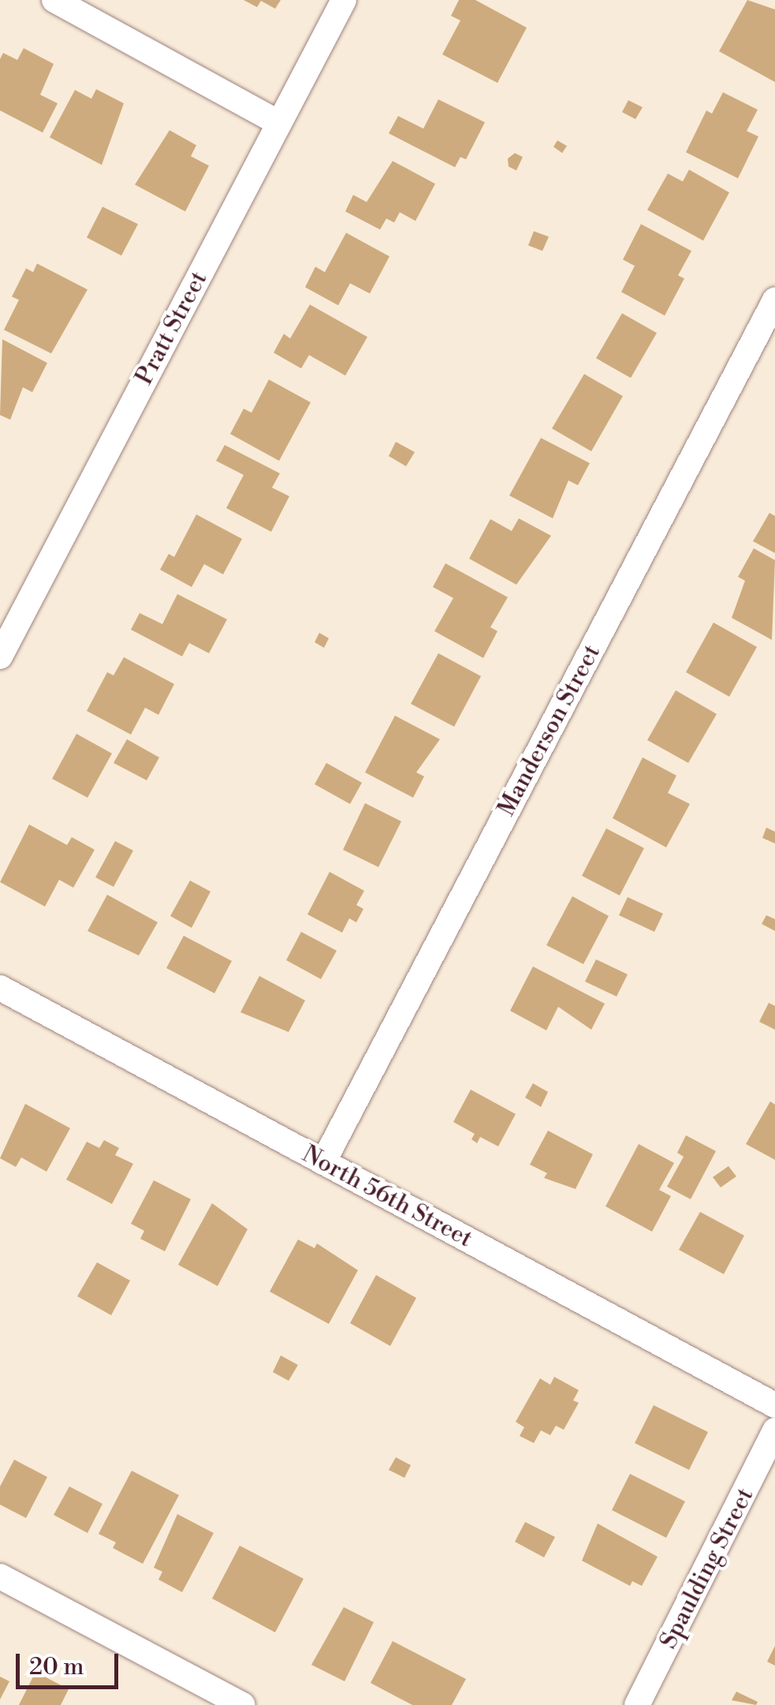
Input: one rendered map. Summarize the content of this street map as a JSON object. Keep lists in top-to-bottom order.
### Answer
{
  "streets": {
    "street": [
      "Pratt Street",
      "Manderson Street",
      "North 56th Street",
      "Spaulding Street"
    ]
  },
  "crossings": [
    ["Manderson Street", "North 56th Street"]
  ],
  "scale_bar": "20 m"
}
